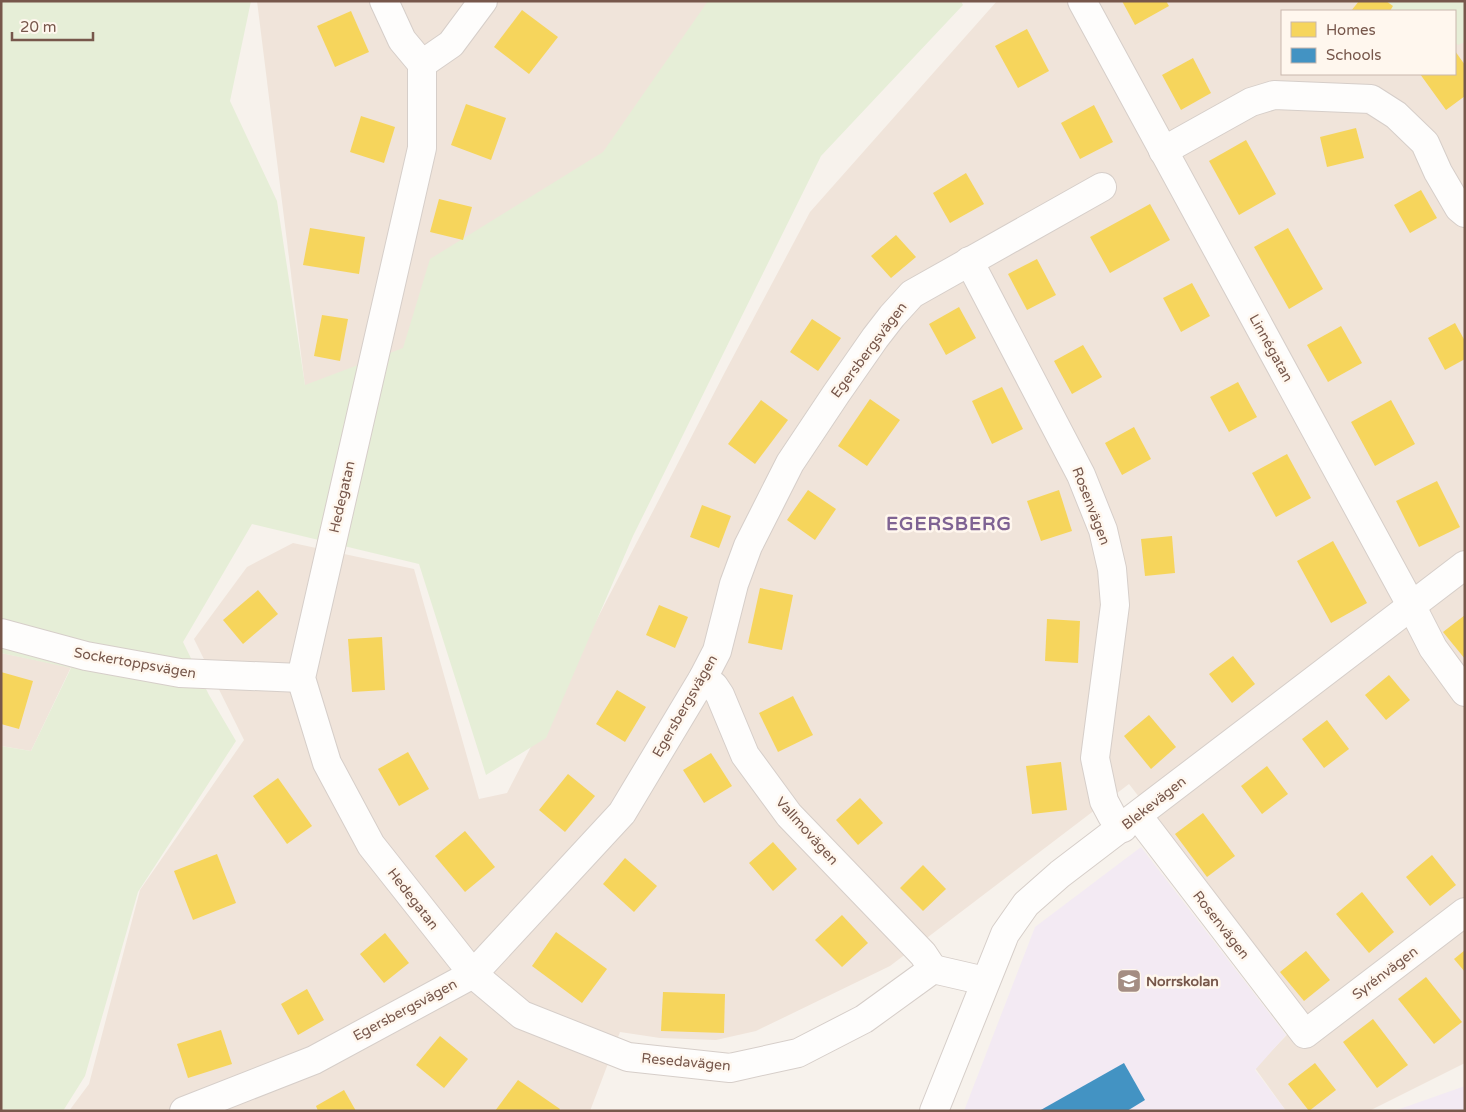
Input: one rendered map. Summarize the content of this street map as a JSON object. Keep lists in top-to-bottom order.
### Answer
{
  "streets": {
    "street": [
      "Linnégatan",
      "Egersbergsvägen",
      "Hedegatan",
      "Rosenvägen",
      "Sockertoppsvägen",
      "Blekevägen",
      "Vallmovägen",
      "Syrénvägen",
      "Resedavägen"
    ]
  },
  "crossings": [
    ["Linnégatan", "Blekevägen"],
    ["Egersbergsvägen", "Hedegatan"],
    ["Egersbergsvägen", "Rosenvägen"],
    ["Egersbergsvägen", "Vallmovägen"],
    ["Egersbergsvägen", "Resedavägen"],
    ["Hedegatan", "Sockertoppsvägen"],
    ["Hedegatan", "Resedavägen"],
    ["Rosenvägen", "Blekevägen"],
    ["Rosenvägen", "Syrénvägen"],
    ["Vallmovägen", "Resedavägen"]
  ],
  "districts": ["EGERSBERG"],
  "places": {
    "school or university": ["Norrskolan"]
  },
  "legend": ["Homes", "Schools"],
  "scale_bar": "20 m"
}
